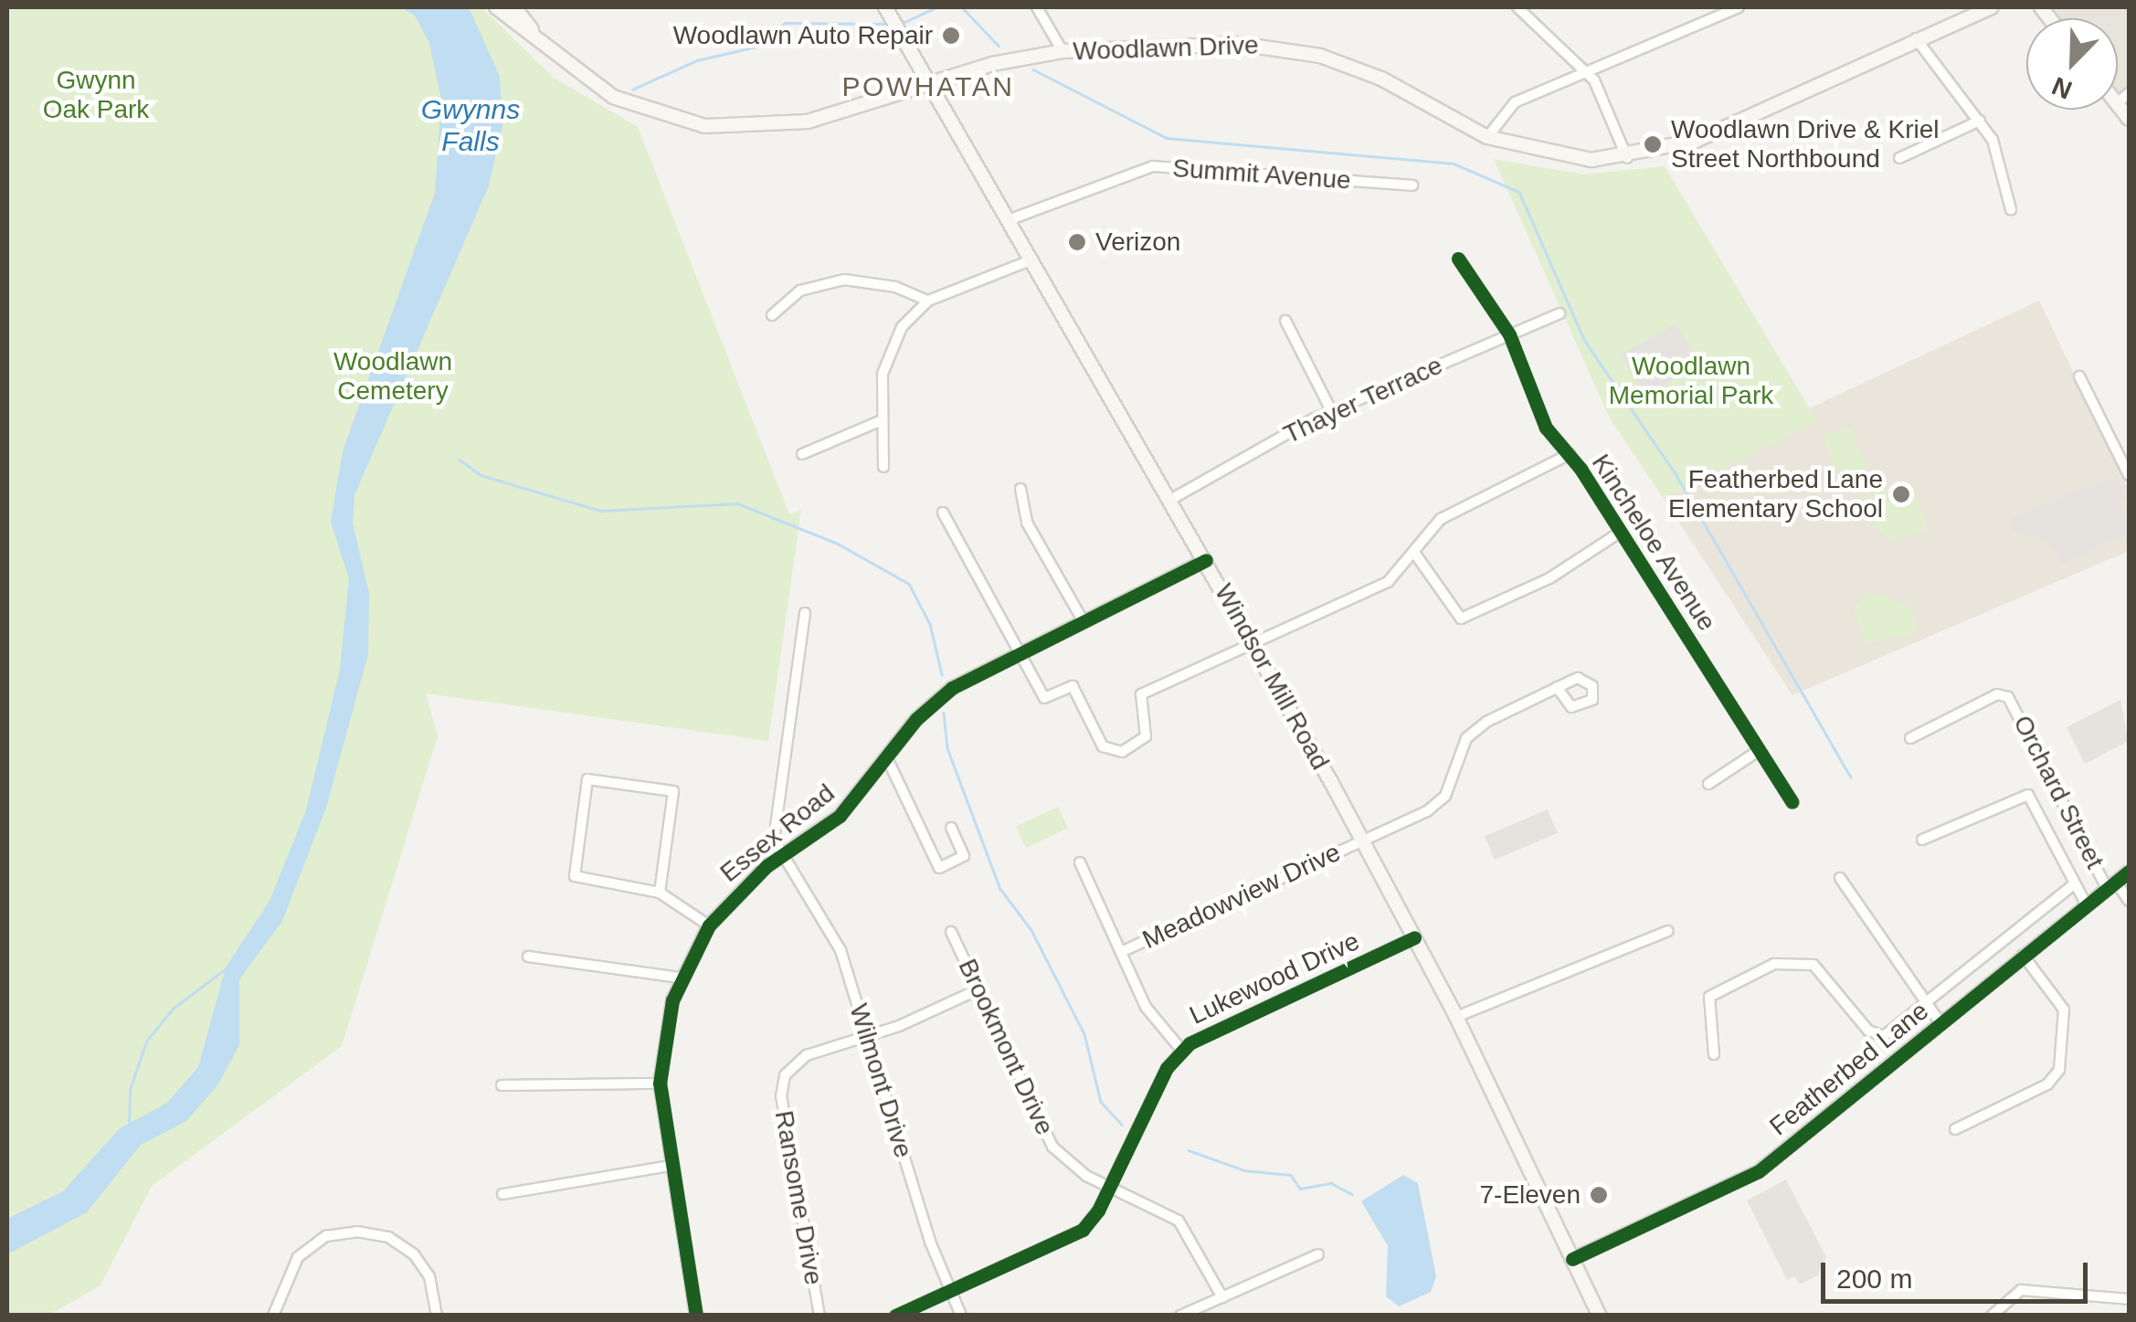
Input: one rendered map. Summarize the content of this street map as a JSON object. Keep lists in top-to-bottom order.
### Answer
{
  "streets": {
    "main road": ["Woodlawn Drive", "Windsor Mill Road"],
    "street": [
      "Summit Avenue",
      "Thayer Terrace",
      "Kincheloe Avenue",
      "Orchard Street",
      "Essex Road",
      "Meadowview Drive",
      "Lukewood Drive",
      "Brookmont Drive",
      "Featherbed Lane",
      "Wilmont Drive",
      "Ransome Drive"
    ]
  },
  "crossings": [
    ["Woodlawn Drive", "Windsor Mill Road"],
    ["Summit Avenue", "Windsor Mill Road"],
    ["Thayer Terrace", "Kincheloe Avenue"],
    ["Thayer Terrace", "Windsor Mill Road"],
    ["Windsor Mill Road", "Essex Road"],
    ["Windsor Mill Road", "Meadowview Drive"],
    ["Windsor Mill Road", "Lukewood Drive"],
    ["Windsor Mill Road", "Featherbed Lane"],
    ["Orchard Street", "Featherbed Lane"],
    ["Essex Road", "Wilmont Drive"],
    ["Lukewood Drive", "Brookmont Drive"],
    ["Lukewood Drive", "Wilmont Drive"],
    ["Brookmont Drive", "Ransome Drive"],
    ["Wilmont Drive", "Ransome Drive"]
  ],
  "districts": ["POWHATAN"],
  "water": ["Gwynns Falls"],
  "parks": ["Gwynn Oak Park", "Woodlawn Cemetery", "Woodlawn Memorial Park"],
  "places": [
    "Woodlawn Auto Repair",
    "Woodlawn Drive & Kriel Street Northbound",
    "Verizon",
    "Featherbed Lane Elementary School",
    "7-Eleven"
  ],
  "scale_bar": "200 m",
  "north": "bottom left"
}
